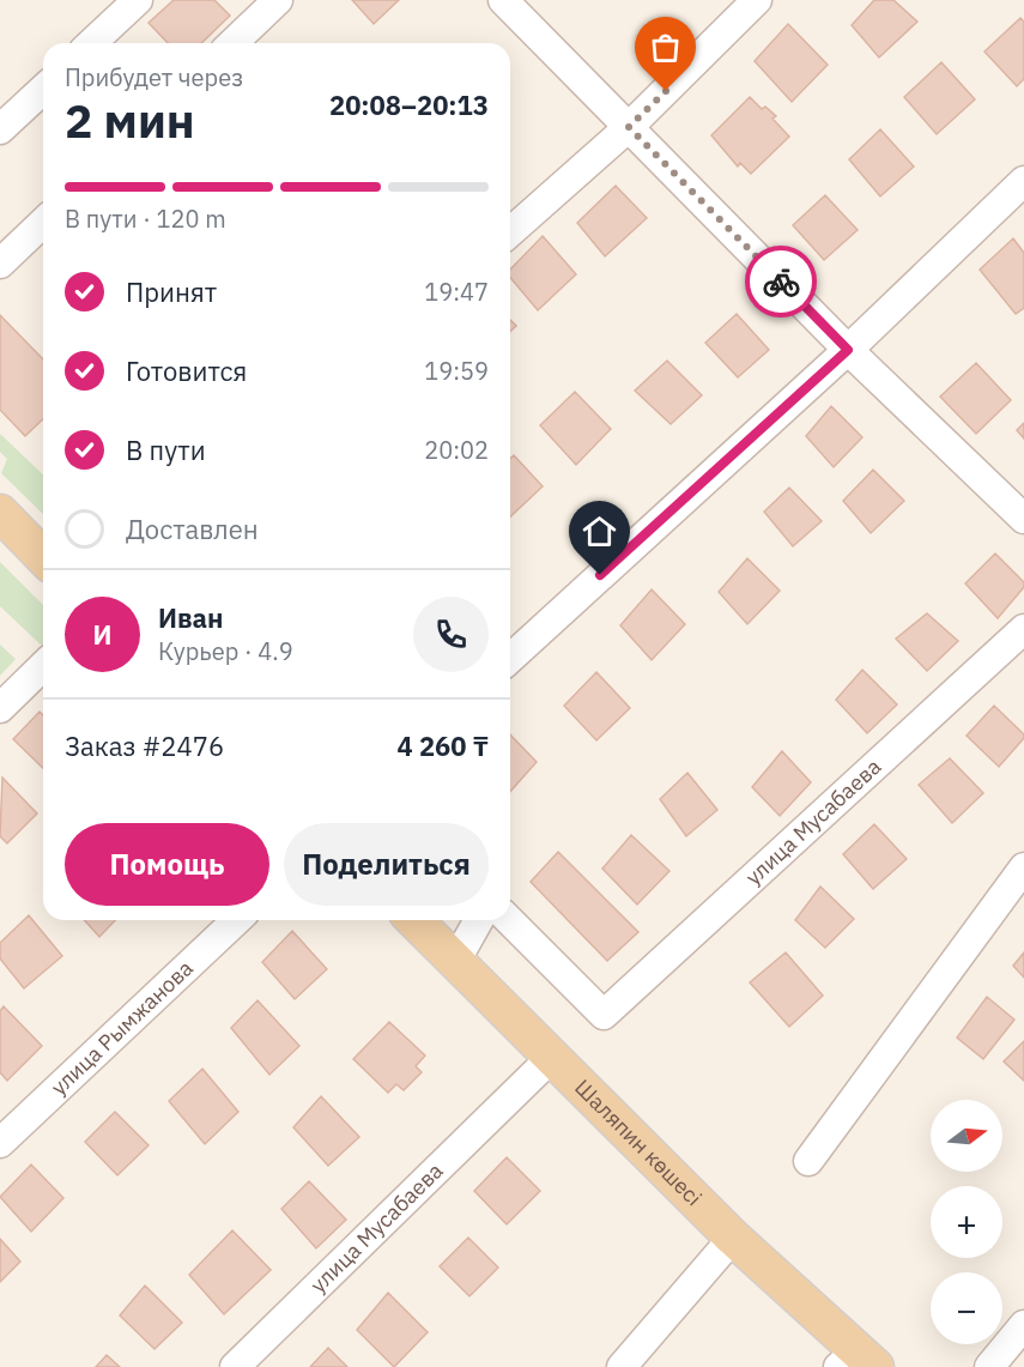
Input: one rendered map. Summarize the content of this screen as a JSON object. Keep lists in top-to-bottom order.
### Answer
{
  "streets": {
    "main road": ["Шаляпин көшесі"],
    "street": ["улица Мусабаева", "улица Рымжанова"]
  },
  "crossings": [
    ["улица Мусабаева", "Шаляпин көшесі"]
  ],
  "north": "right",
  "page": {
    "heading": ["2 мин", "Прибудет через", "20:08–20:13"],
    "panel": [
      "Иван",
      "Курьер · 4.9",
      "Заказ #2476",
      "4 260 ₸"
    ],
    "bar": "В пути · 120 m",
    "list": [
      ["Принят", "19:47"],
      ["Готовится", "19:59"],
      ["В пути", "20:02"],
      "Доставлен"
    ],
    "round": "И",
    "buttons": ["Помощь", "Поделиться"],
    "map_buttons": ["+", "−"]
  }
}
